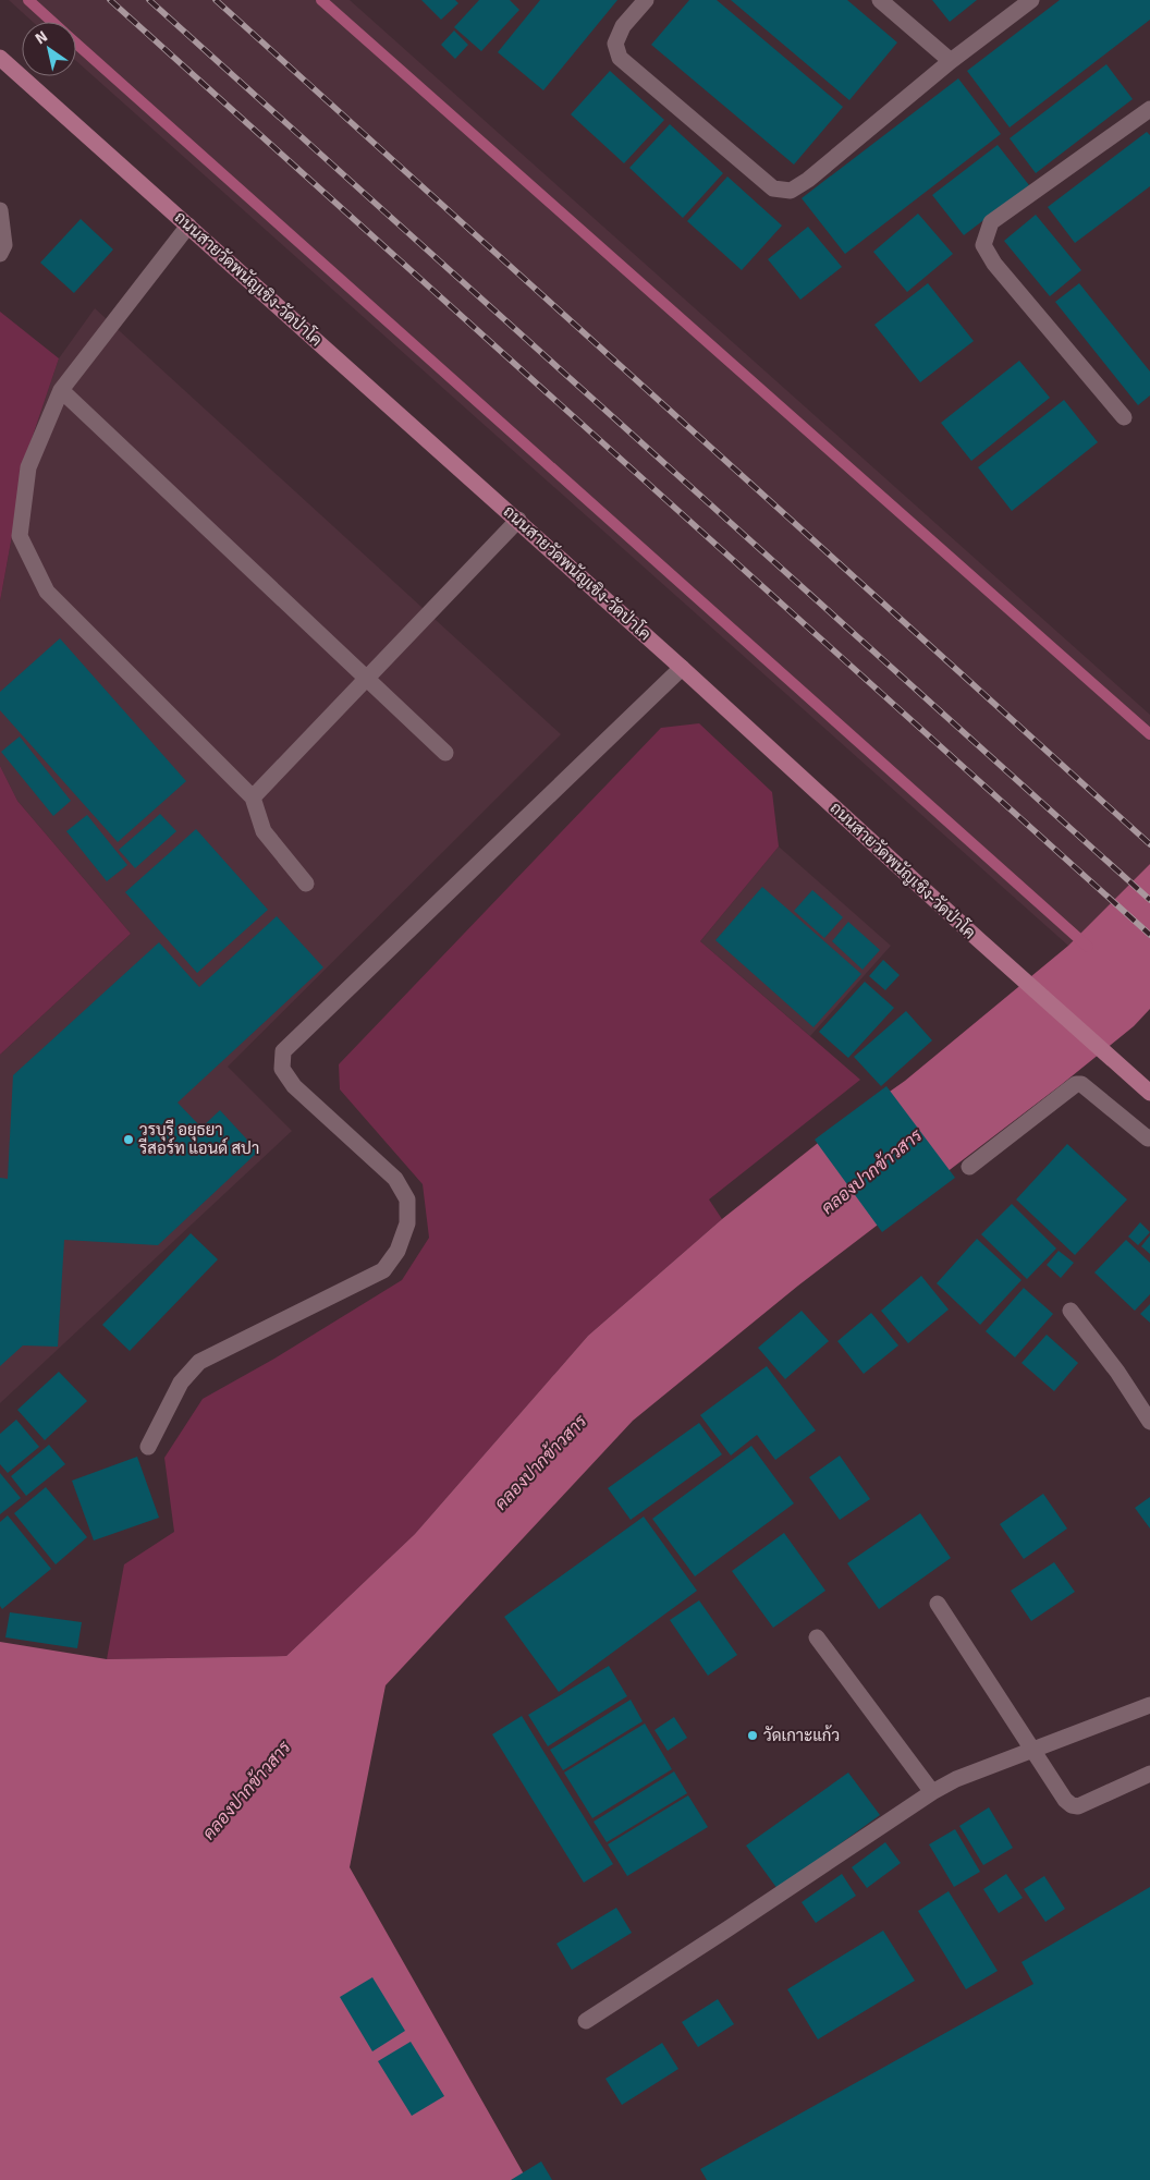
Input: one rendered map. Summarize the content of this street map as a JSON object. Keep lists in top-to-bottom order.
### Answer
{
  "streets": {
    "main road": ["ถนนสายวัดพนัญเชิง-วัดป่าโค"]
  },
  "water": ["คลองปากข้าวสาร"],
  "places": ["วรบุรี อยุธยา รีสอร์ท แอนด์ สปา", "วัดเกาะแก้ว"],
  "north": "top left"
}
